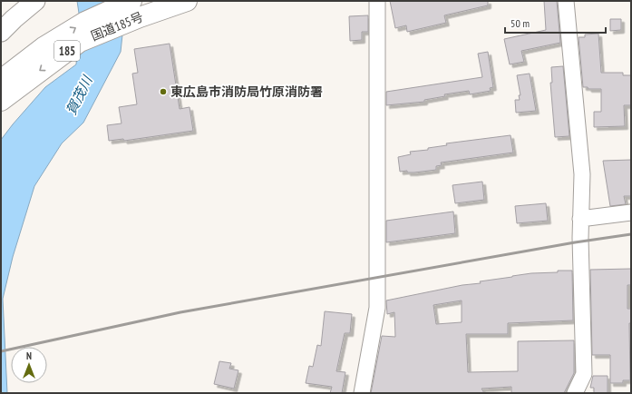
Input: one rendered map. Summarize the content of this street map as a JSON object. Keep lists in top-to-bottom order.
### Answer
{
  "streets": {
    "highway": ["国道185号", "185"]
  },
  "water": ["賀茂川"],
  "places": ["東広島市消防局竹原消防署"],
  "scale_bar": "50 m",
  "north": "top"
}
